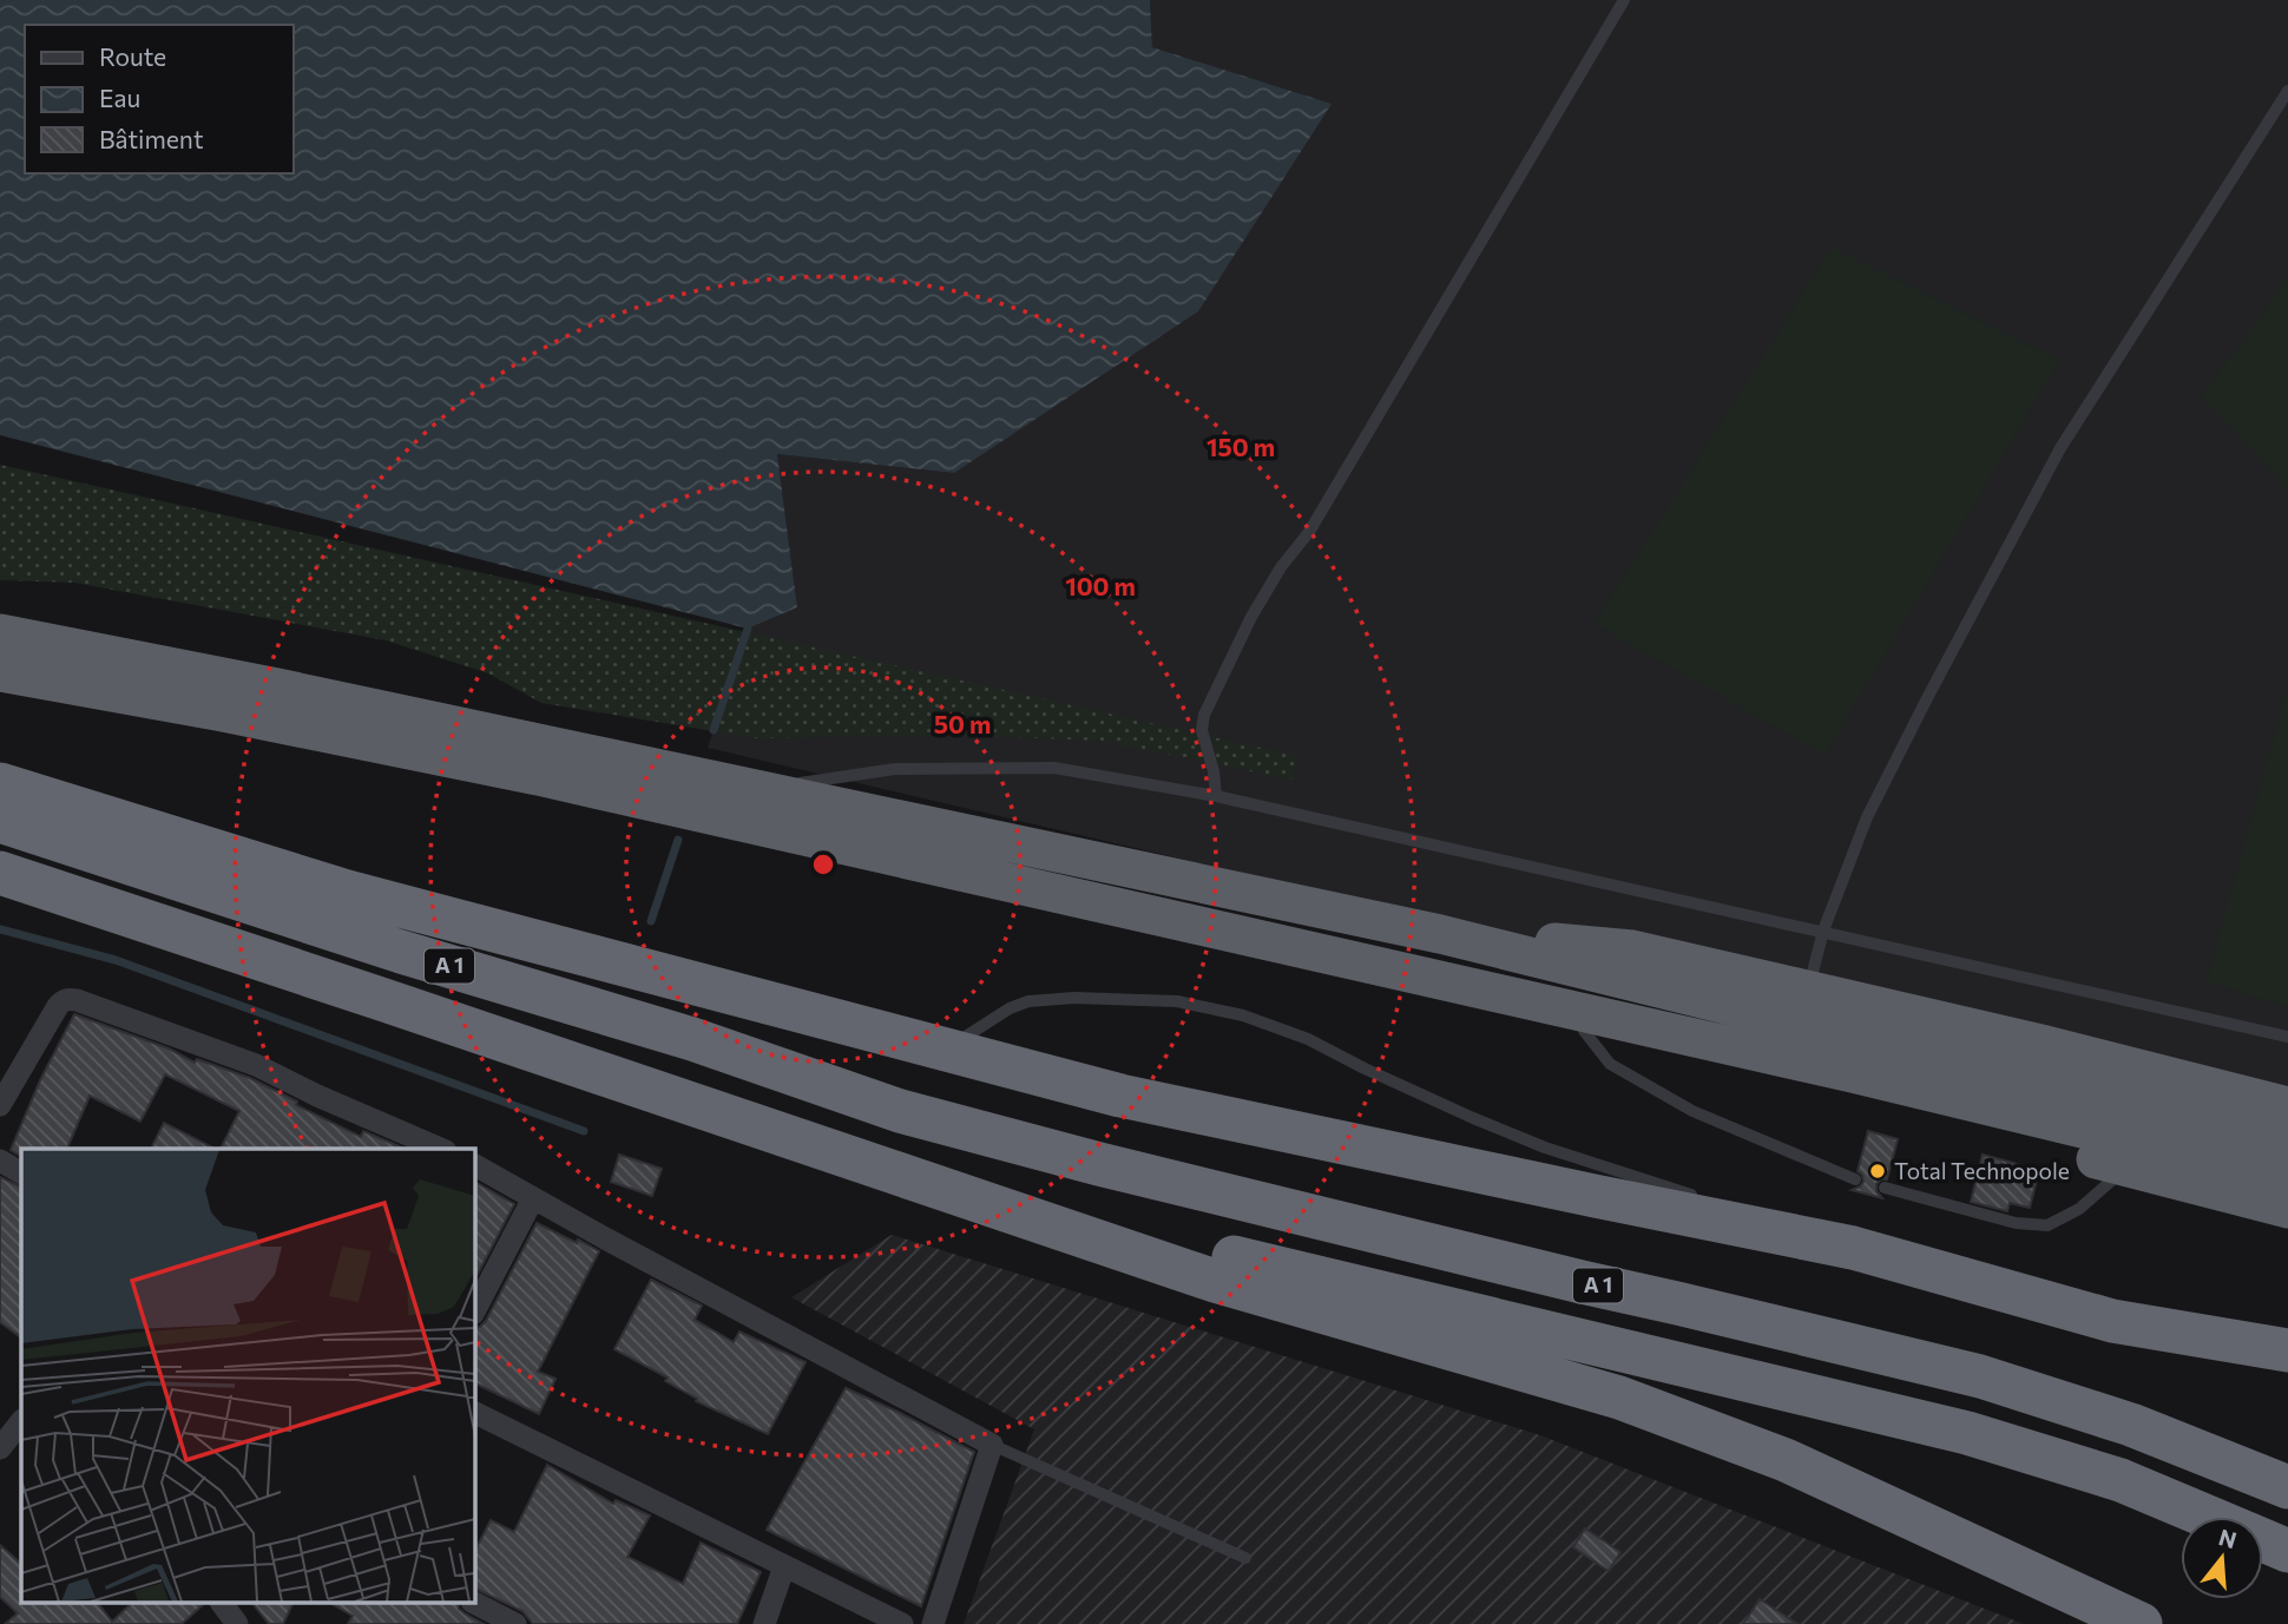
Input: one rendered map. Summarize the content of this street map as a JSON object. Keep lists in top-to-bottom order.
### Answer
{
  "streets": {
    "highway": ["A 1"]
  },
  "places": ["Total Technopole"],
  "legend": ["Route", "Eau", "Bâtiment"],
  "north": "top",
  "rings": ["150 m", "100 m", "50 m"]
}
